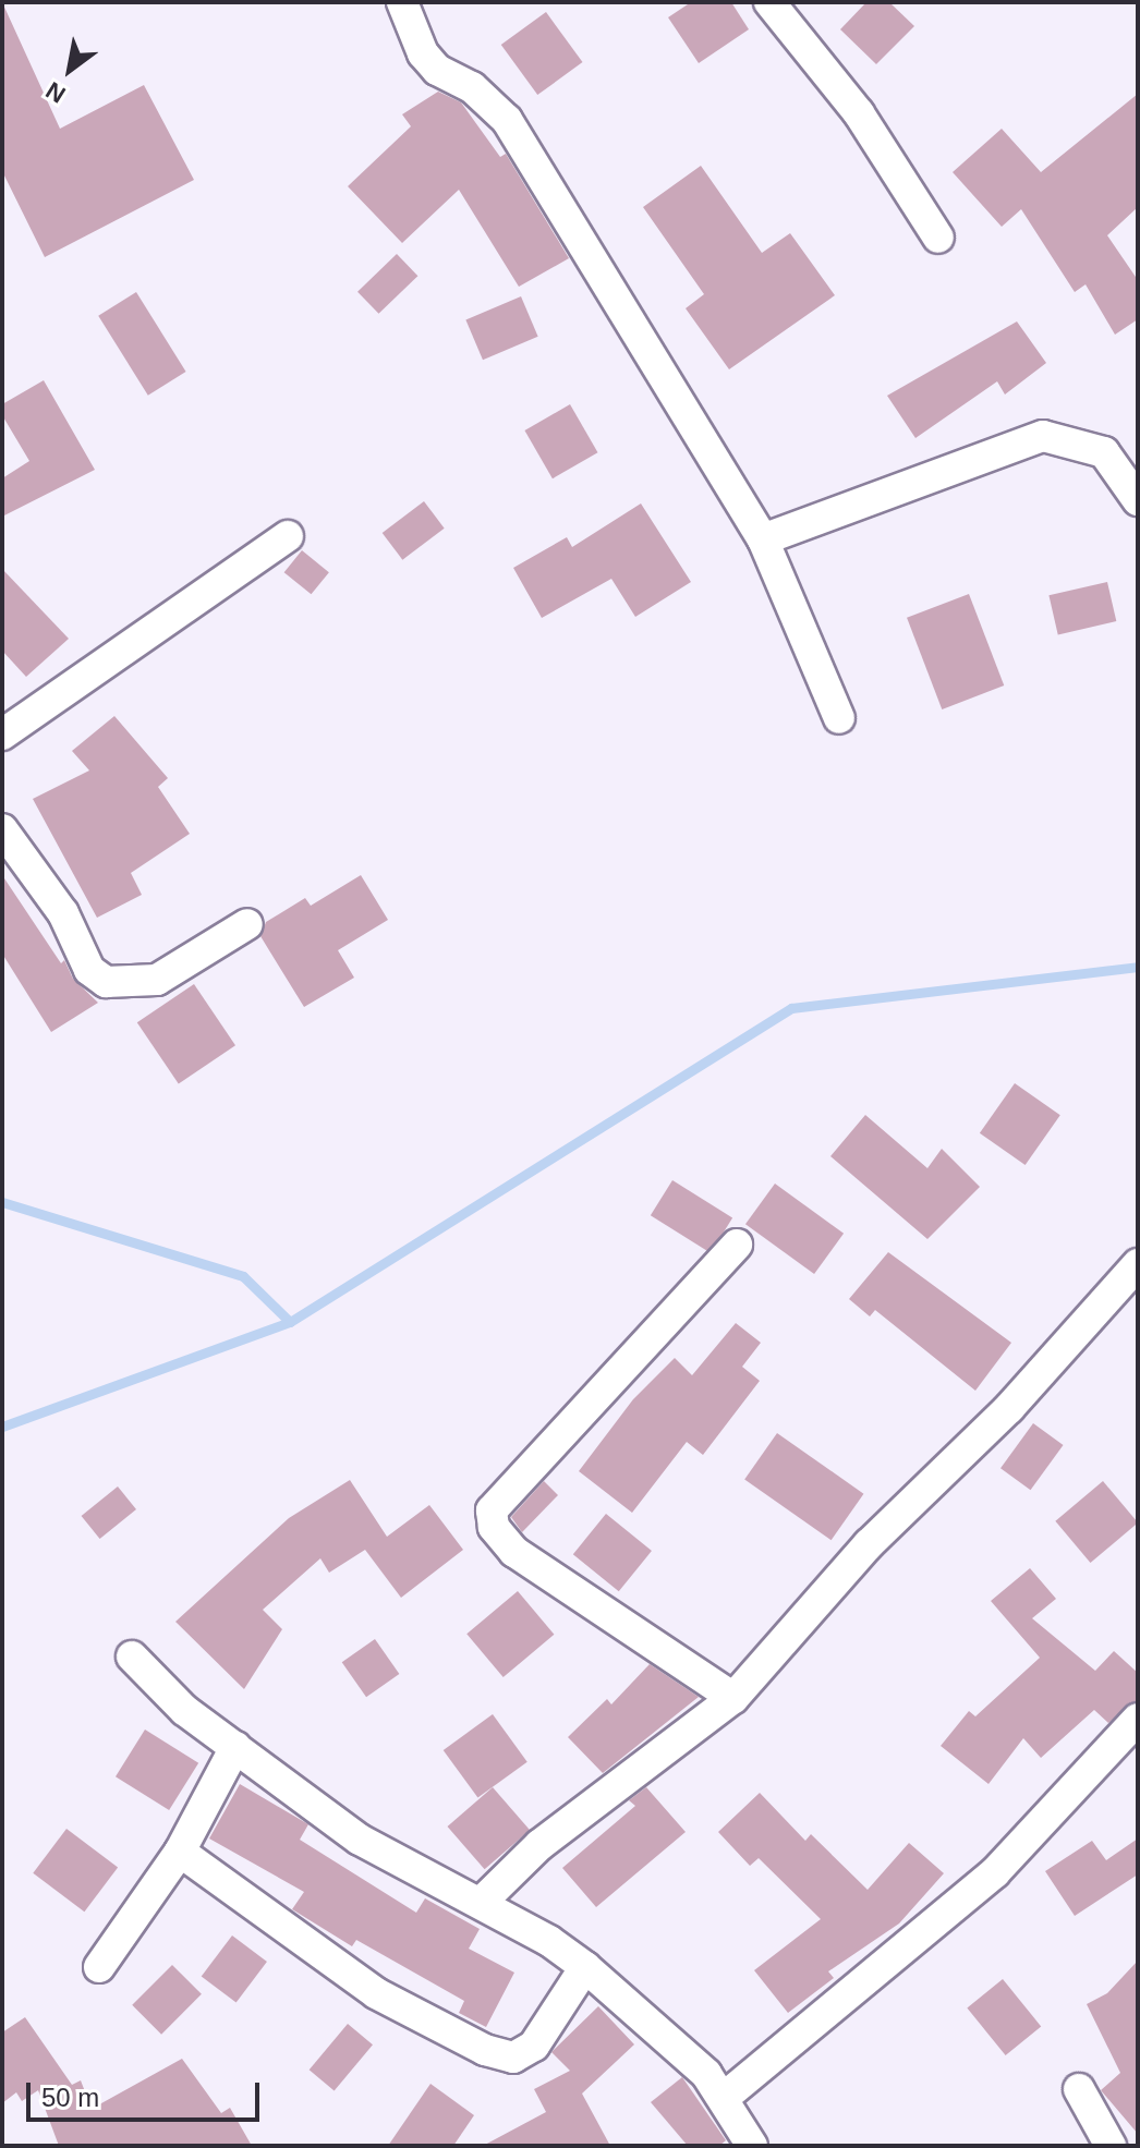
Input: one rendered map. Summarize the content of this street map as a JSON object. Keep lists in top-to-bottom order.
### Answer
{
  "scale_bar": "50 m",
  "north": "bottom left"
}
